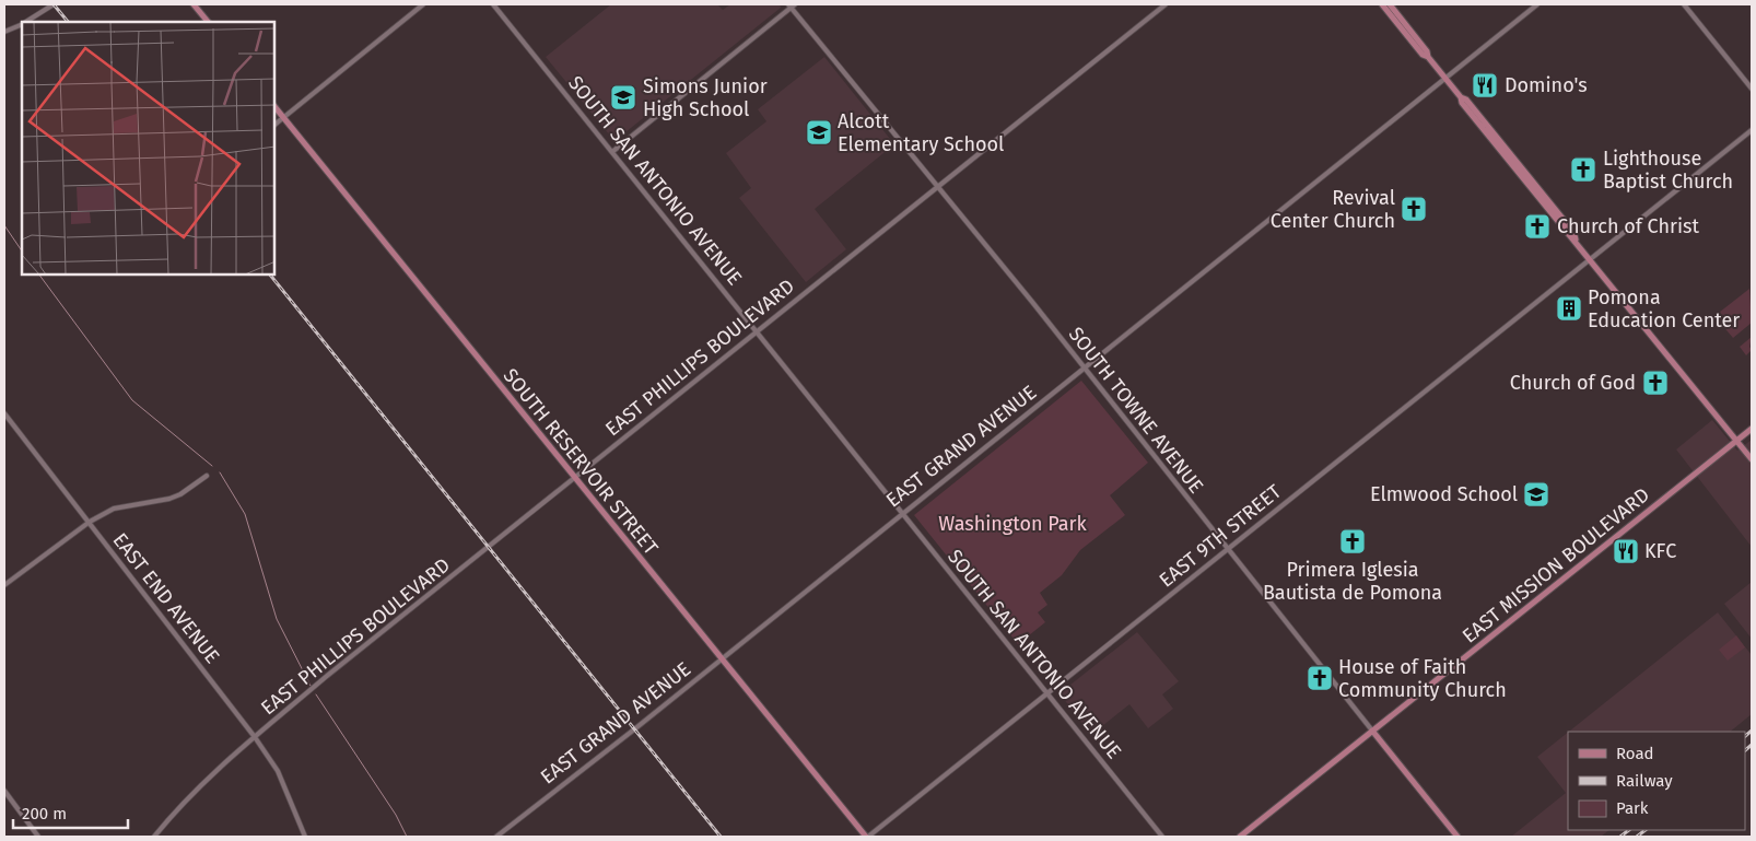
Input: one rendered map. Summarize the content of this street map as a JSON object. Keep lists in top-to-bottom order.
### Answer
{
  "streets": {
    "main road": ["SOUTH TOWNE AVENUE", "SOUTH RESERVOIR STREET", "EAST MISSION BOULEVARD"],
    "street": [
      "SOUTH SAN ANTONIO AVENUE",
      "EAST PHILLIPS BOULEVARD",
      "EAST GRAND AVENUE",
      "EAST 9TH STREET",
      "EAST END AVENUE"
    ]
  },
  "crossings": [
    ["SOUTH SAN ANTONIO AVENUE", "EAST PHILLIPS BOULEVARD"],
    ["SOUTH SAN ANTONIO AVENUE", "EAST GRAND AVENUE"],
    ["SOUTH SAN ANTONIO AVENUE", "EAST 9TH STREET"],
    ["EAST PHILLIPS BOULEVARD", "SOUTH TOWNE AVENUE"],
    ["EAST PHILLIPS BOULEVARD", "SOUTH RESERVOIR STREET"],
    ["EAST PHILLIPS BOULEVARD", "EAST END AVENUE"],
    ["SOUTH TOWNE AVENUE", "EAST GRAND AVENUE"],
    ["SOUTH TOWNE AVENUE", "EAST 9TH STREET"],
    ["SOUTH TOWNE AVENUE", "EAST MISSION BOULEVARD"],
    ["EAST GRAND AVENUE", "SOUTH RESERVOIR STREET"],
    ["SOUTH RESERVOIR STREET", "EAST 9TH STREET"]
  ],
  "parks": ["Washington Park"],
  "places": {
    "restaurant": ["Domino's", "KFC"],
    "school or university": ["Simons Junior High School", "Alcott Elementary School", "Elmwood School"],
    "church": [
      "Lighthouse Baptist Church",
      "Revival Center Church",
      "Church of Christ",
      "Church of God",
      "Primera Iglesia Bautista de Pomona",
      "House of Faith Community Church"
    ],
    "building": ["Pomona Education Center"]
  },
  "legend": ["Road", "Railway", "Park"],
  "scale_bar": "200 m"
}
